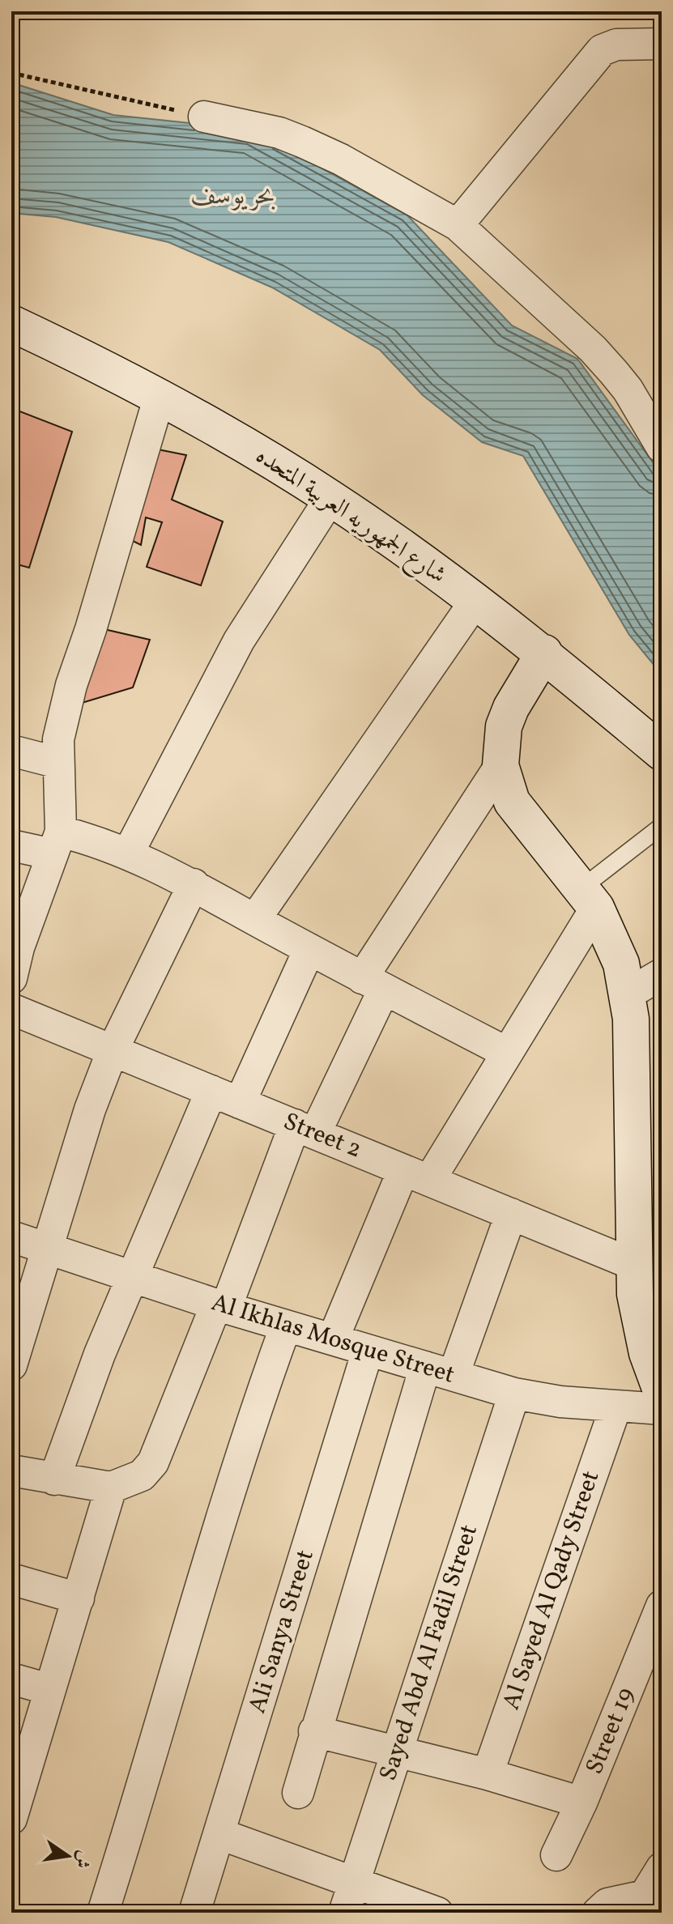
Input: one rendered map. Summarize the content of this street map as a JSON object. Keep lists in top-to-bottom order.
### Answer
{
  "streets": {
    "street": [
      "شارع الجمهوريه العربية المتحده",
      "Street 2",
      "Al Ikhlas Mosque Street",
      "Al Sayed Al Qady Street",
      "Ali Sanya Street",
      "Sayed Abd Al Fadil Street",
      "Street 19"
    ]
  },
  "crossings": [
    ["Al Ikhlas Mosque Street", "Al Sayed Al Qady Street"],
    ["Al Ikhlas Mosque Street", "Ali Sanya Street"],
    ["Al Ikhlas Mosque Street", "Sayed Abd Al Fadil Street"]
  ],
  "water": ["بحر يوسف"],
  "north": "right"
}
